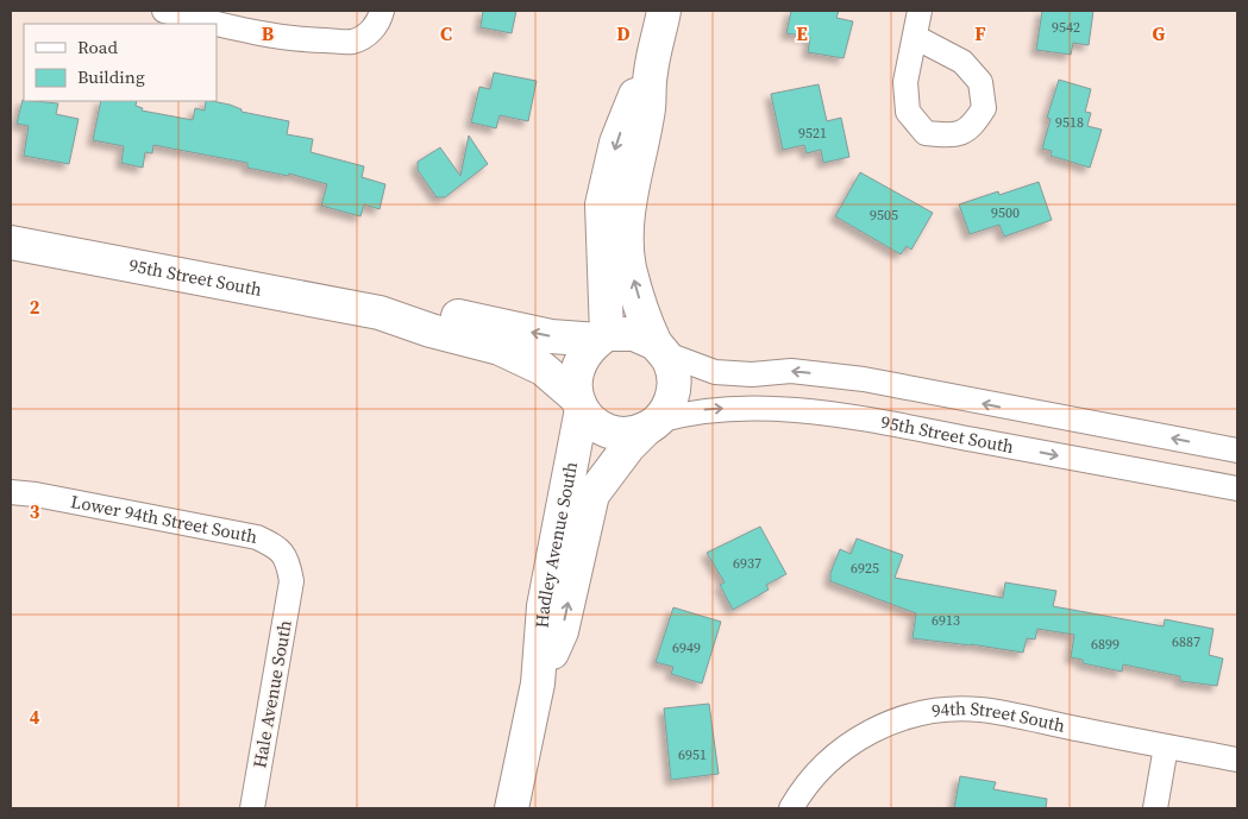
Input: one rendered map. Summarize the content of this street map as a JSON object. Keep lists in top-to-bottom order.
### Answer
{
  "streets": {
    "street": [
      "95th Street South",
      "Lower 94th Street South",
      "Hadley Avenue South",
      "Hale Avenue South",
      "94th Street South"
    ]
  },
  "crossings": [
    ["95th Street South", "Hadley Avenue South"],
    ["Lower 94th Street South", "Hale Avenue South"]
  ],
  "house_numbers": [
    "9542",
    "9518",
    "9521",
    "9500",
    "9505",
    "6937",
    "6925",
    "6913",
    "6887",
    "6899",
    "6949",
    "6951"
  ],
  "legend": ["Road", "Building"],
  "grid": {
    "columns": [
      "B",
      "C",
      "D",
      "E",
      "F",
      "G"
    ],
    "rows": ["2", "3", "4"]
  }
}
